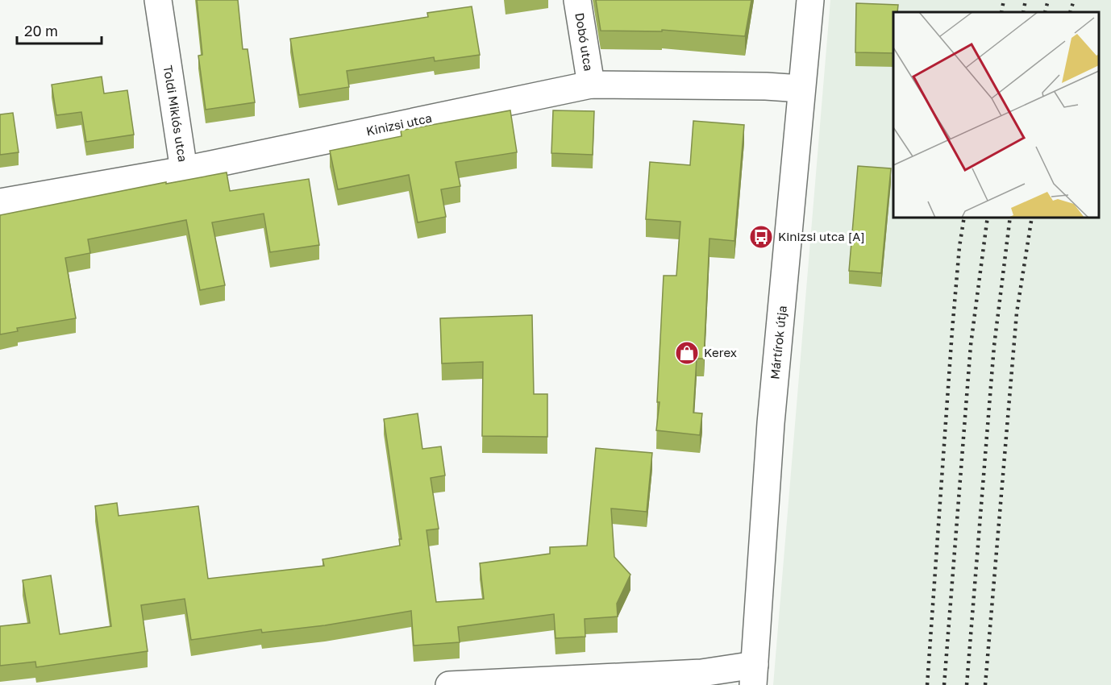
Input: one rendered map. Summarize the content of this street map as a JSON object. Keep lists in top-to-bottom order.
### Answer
{
  "streets": {
    "street": [
      "Dobó utca",
      "Toldi Miklós utca",
      "Kinizsi utca",
      "Mártírok útja"
    ]
  },
  "crossings": [
    ["Dobó utca", "Kinizsi utca"],
    ["Toldi Miklós utca", "Kinizsi utca"],
    ["Kinizsi utca", "Mártírok útja"]
  ],
  "places": {
    "bus stop": ["Kinizsi utca [A]"],
    "shop": ["Kerex"]
  },
  "scale_bar": "20 m"
}
